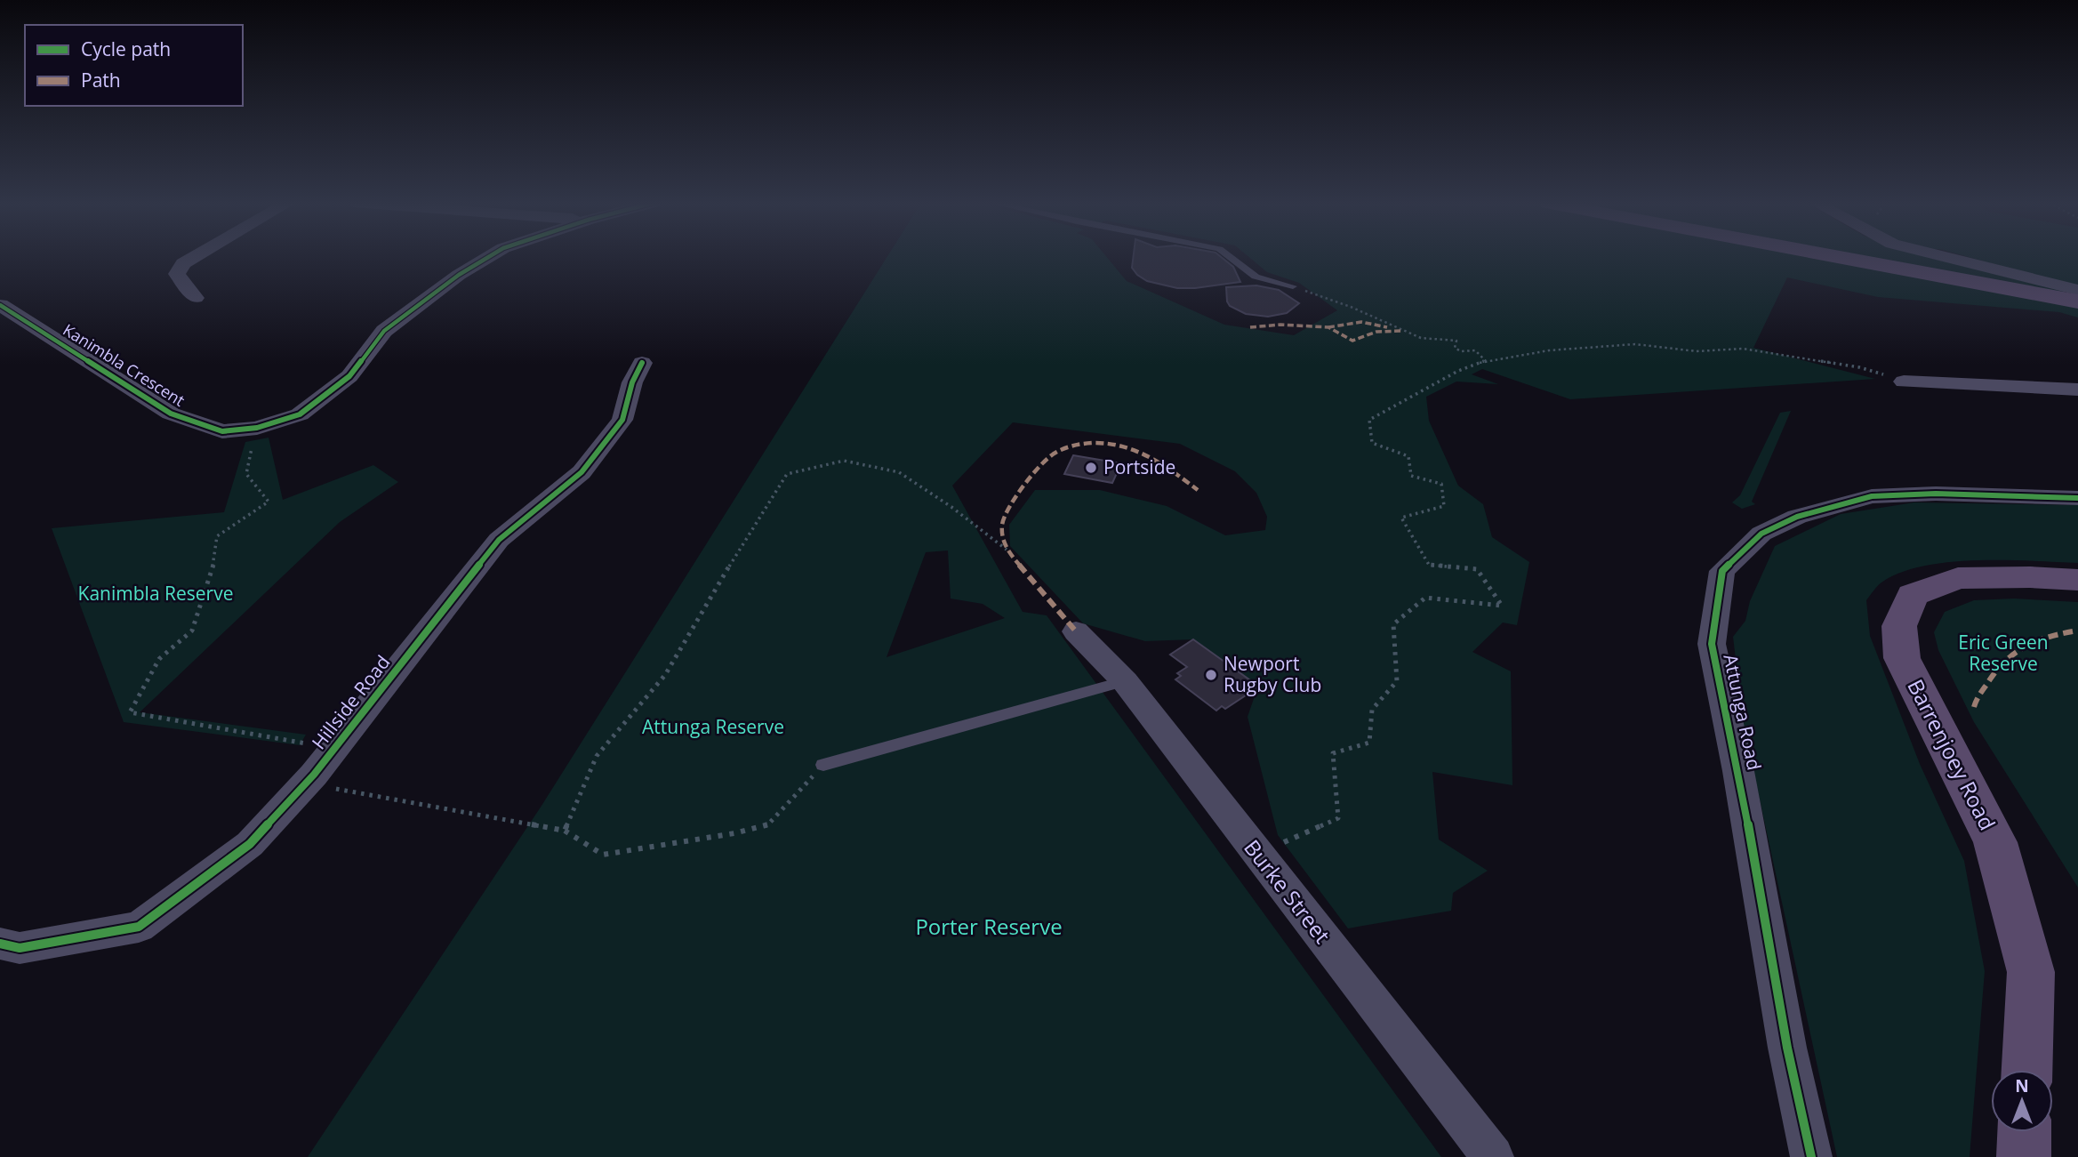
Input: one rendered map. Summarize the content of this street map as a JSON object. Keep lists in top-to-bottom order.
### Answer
{
  "streets": {
    "main road": ["Barrenjoey Road"],
    "street": [
      "Kanimbla Crescent",
      "Hillside Road",
      "Attunga Road",
      "Burke Street"
    ]
  },
  "parks": [
    "Kanimbla Reserve",
    "Eric Green Reserve",
    "Attunga Reserve",
    "Porter Reserve"
  ],
  "places": ["Portside", "Newport Rugby Club"],
  "legend": ["Cycle path", "Path"],
  "north": "top"
}
